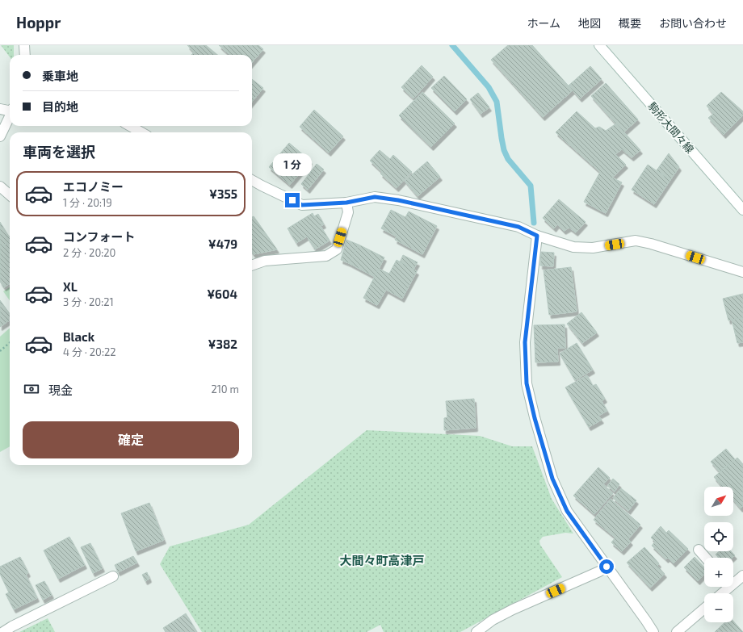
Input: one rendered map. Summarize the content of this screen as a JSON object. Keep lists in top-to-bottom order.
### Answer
{
  "streets": {
    "street": ["駒形大間々線"]
  },
  "districts": ["大間々町高津戸"],
  "north": "top right",
  "page": {
    "header": "Hoppr",
    "nav": [
      "ホーム",
      "地図",
      "概要",
      "お問い合わせ"
    ],
    "banner": ["乗車地", "目的地"],
    "heading": "車両を選択",
    "bubble": "1 分",
    "list": [
      {
        "name": "エコノミー",
        "note": "1 分 · 20:19",
        "value": "¥355"
      },
      {
        "name": "コンフォート",
        "note": "2 分 · 20:20",
        "value": "¥479"
      },
      {
        "name": "XL",
        "note": "3 分 · 20:21",
        "value": "¥604"
      },
      {
        "name": "Black",
        "note": "4 分 · 20:22",
        "value": "¥382"
      }
    ],
    "pay": ["現金", "210 m"],
    "buttons": "確定",
    "map_buttons": ["+", "−"]
  }
}
